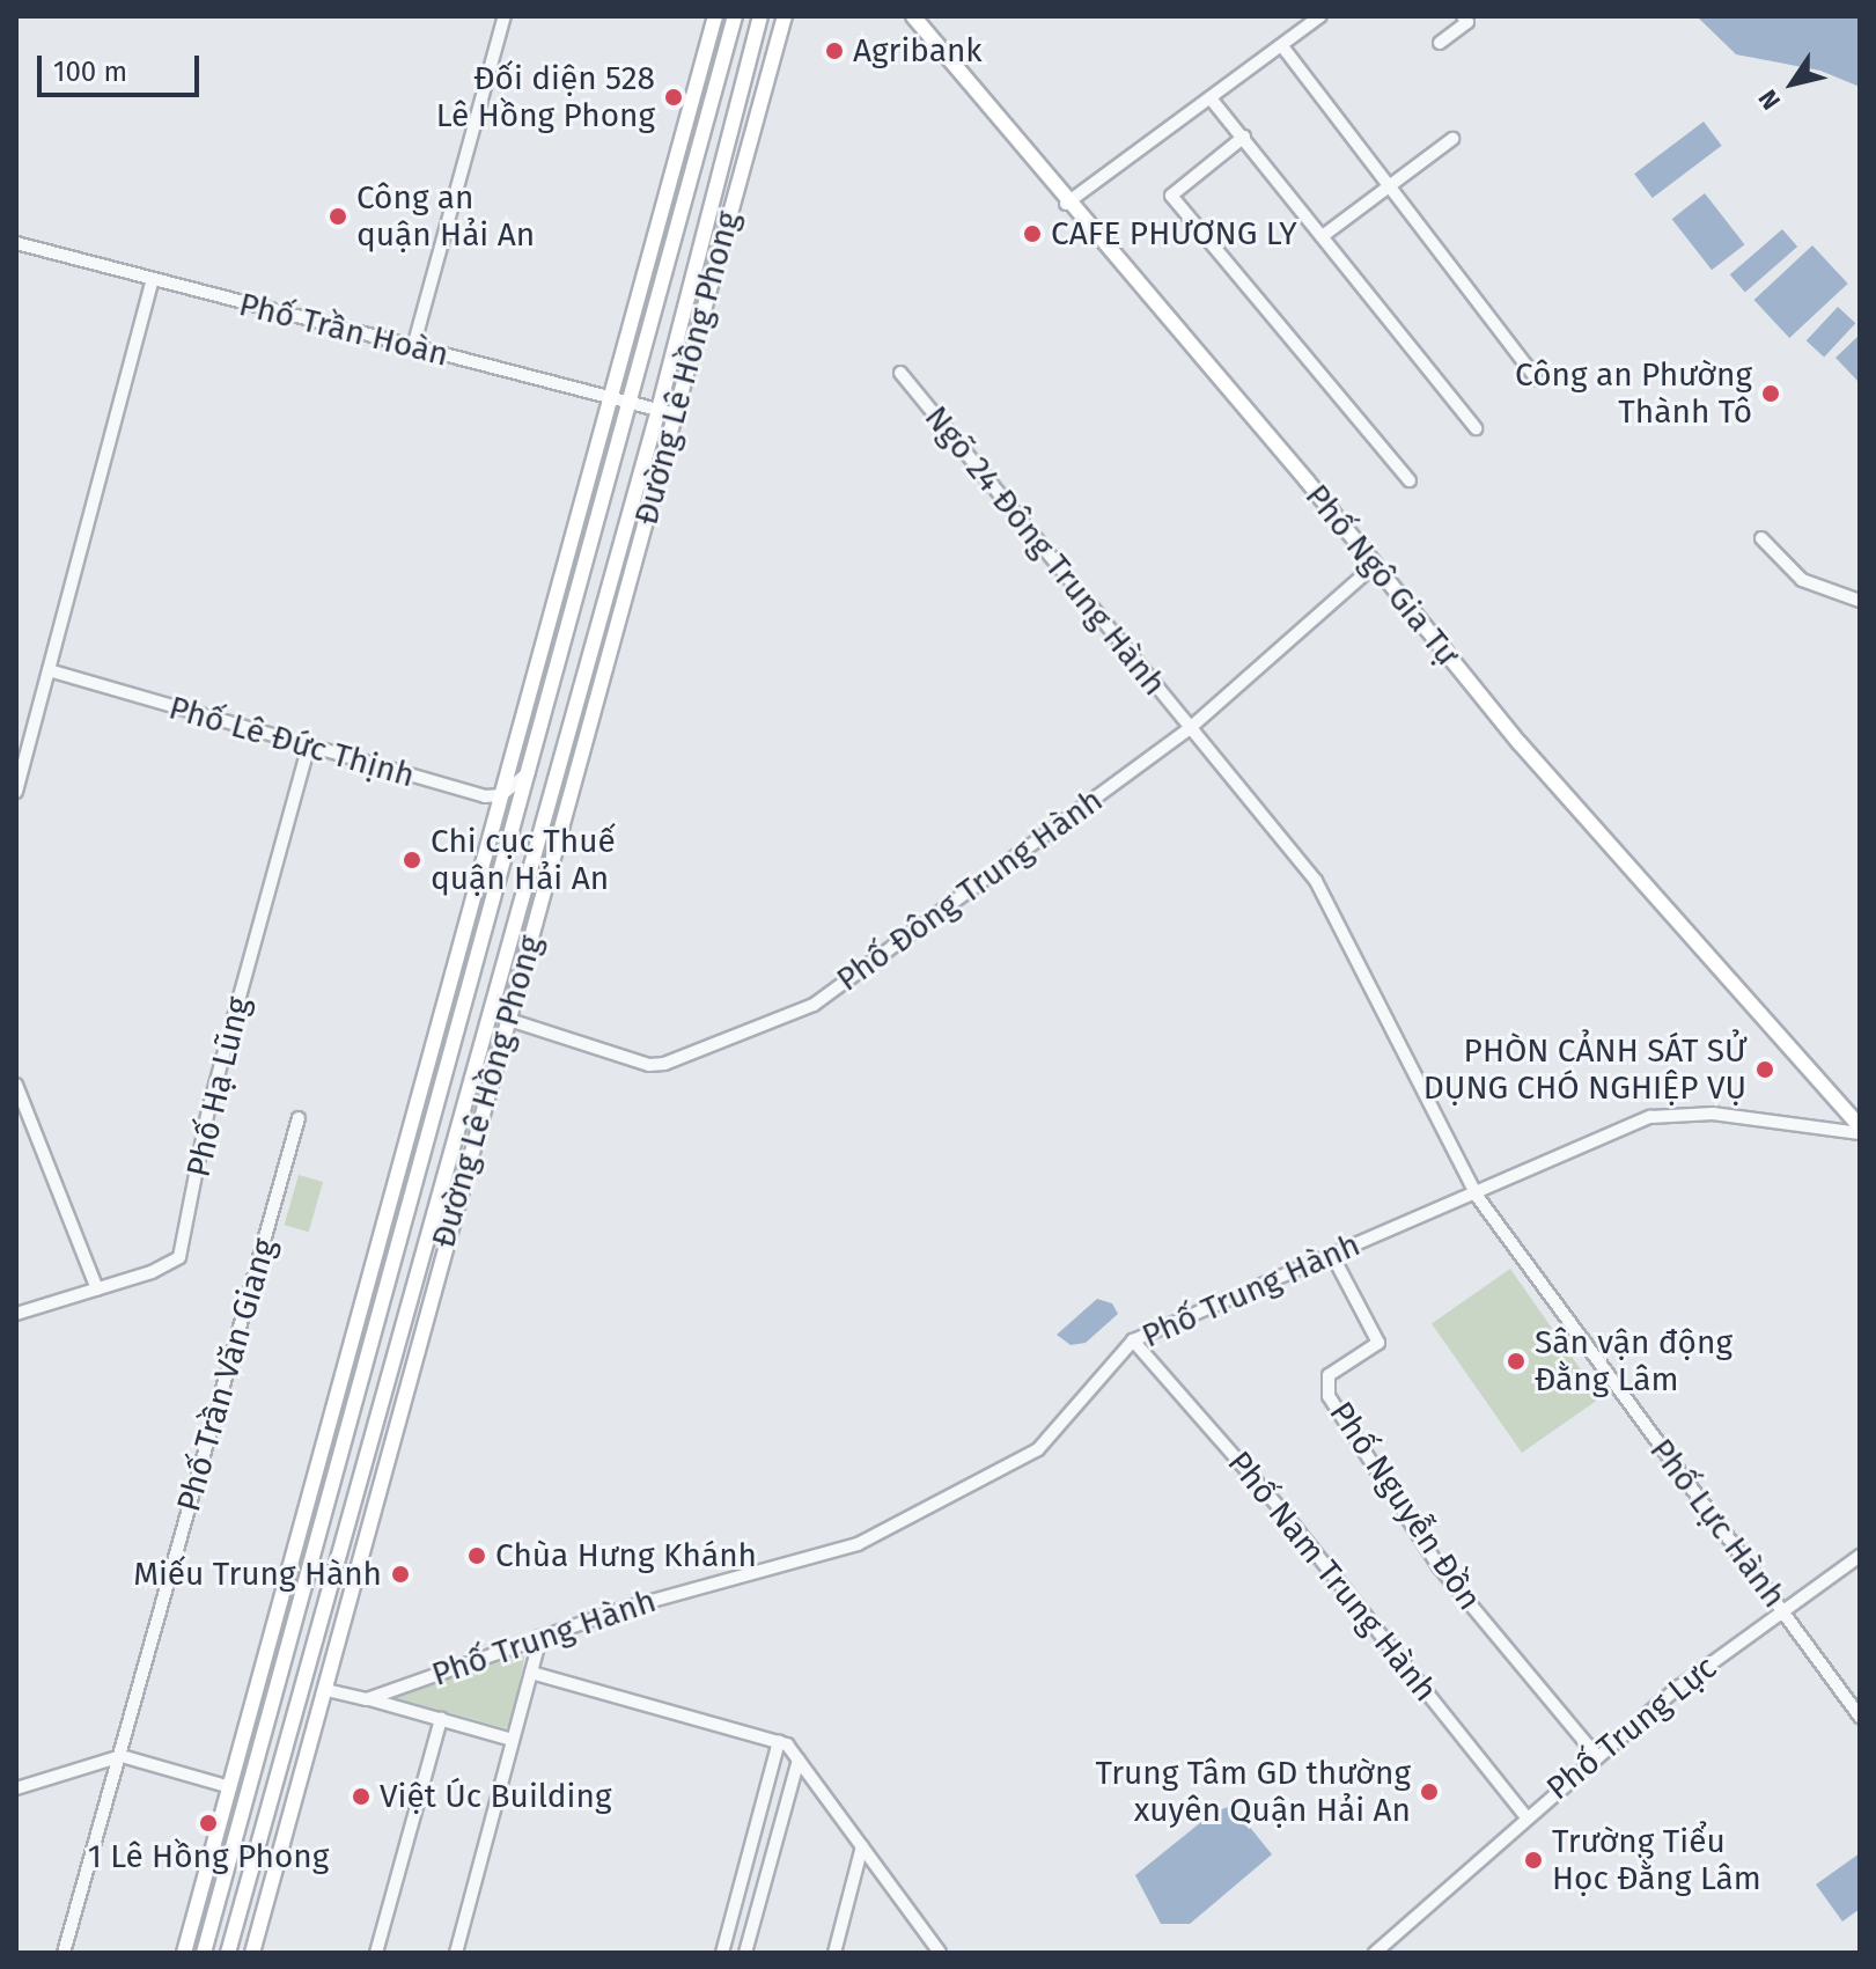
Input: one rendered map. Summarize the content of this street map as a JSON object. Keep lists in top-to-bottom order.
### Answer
{
  "streets": {
    "main road": ["Đường Lê Hồng Phong", "Phố Ngô Gia Tự"],
    "street": [
      "Phố Trần Hoàn",
      "Ngõ 24 Đông Trung Hành",
      "Phố Lê Đức Thịnh",
      "Phố Đông Trung Hành",
      "Phố Hạ Lũng",
      "Phố Trung Hành",
      "Phố Trần Văn Giang",
      "Phố Nguyễn Đồn",
      "Phố Lực Hành",
      "Phố Nam Trung Hành",
      "Phố Trung Lực"
    ]
  },
  "crossings": [
    ["Phố Trần Hoàn", "Đường Lê Hồng Phong"],
    ["Đường Lê Hồng Phong", "Phố Lê Đức Thịnh"],
    ["Đường Lê Hồng Phong", "Phố Đông Trung Hành"],
    ["Ngõ 24 Đông Trung Hành", "Phố Đông Trung Hành"],
    ["Ngõ 24 Đông Trung Hành", "Phố Trung Hành"],
    ["Ngõ 24 Đông Trung Hành", "Phố Lực Hành"],
    ["Phố Ngô Gia Tự", "Phố Đông Trung Hành"],
    ["Phố Ngô Gia Tự", "Phố Trung Hành"],
    ["Phố Lê Đức Thịnh", "Phố Hạ Lũng"],
    ["Phố Trung Hành", "Phố Nguyễn Đồn"],
    ["Phố Trung Hành", "Phố Lực Hành"],
    ["Phố Trung Hành", "Phố Nam Trung Hành"],
    ["Phố Nguyễn Đồn", "Phố Trung Lực"],
    ["Phố Lực Hành", "Phố Trung Lực"],
    ["Phố Nam Trung Hành", "Phố Trung Lực"]
  ],
  "places": [
    "Agribank",
    "Đối diện 528 Lê Hồng Phong",
    "Công an quận Hải An",
    "CAFE PHƯƠNG LY",
    "Công an Phường Thành Tô",
    "Chi cục Thuế quận Hải An",
    "PHÒN CẢNH SÁT SỬ DỤNG CHÓ NGHIỆP VỤ",
    "Sân vận động Đằng Lâm",
    "Chùa Hưng Khánh",
    "Miếu Trung Hành",
    "Trung Tâm GD thường xuyên Quận Hải An",
    "Việt Úc Building",
    "1 Lê Hồng Phong",
    "Trường Tiểu Học Đằng Lâm"
  ],
  "scale_bar": "100 m",
  "north": "bottom left"
}
